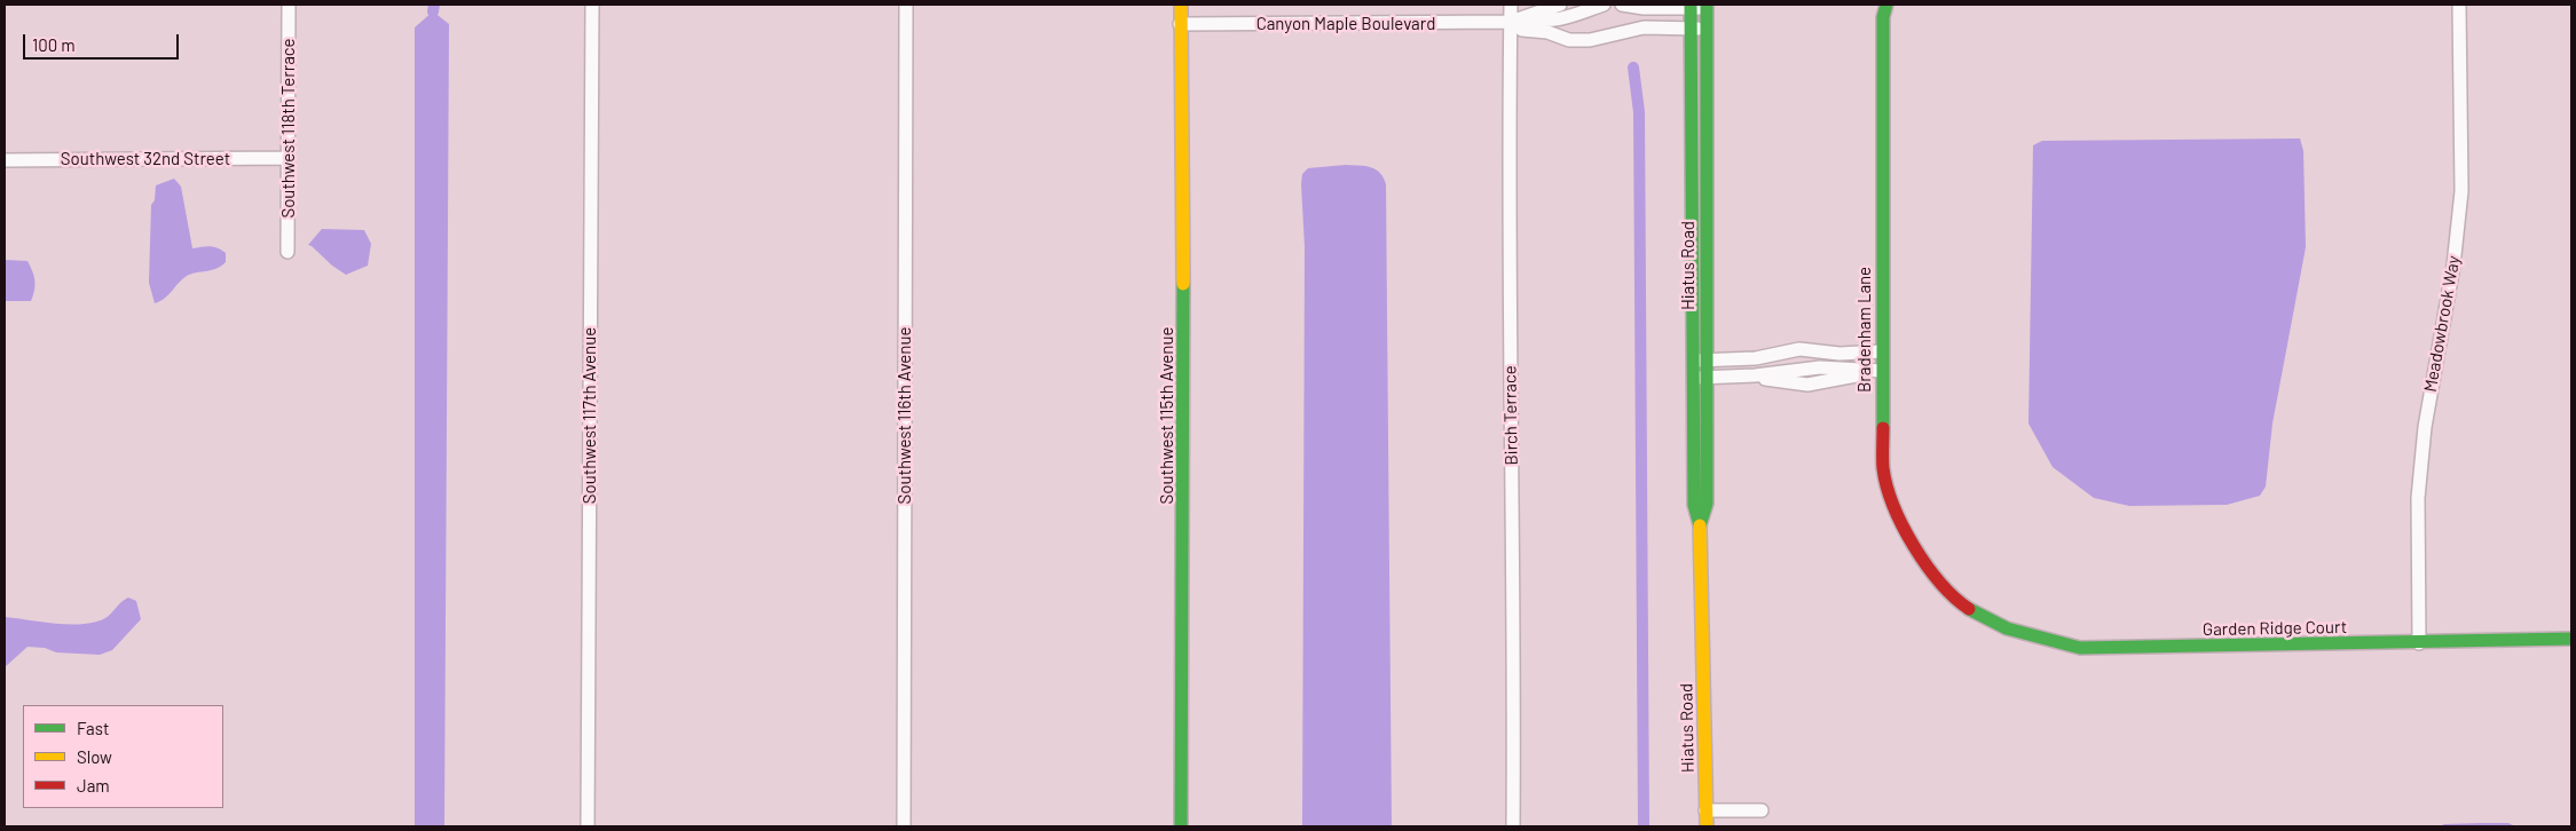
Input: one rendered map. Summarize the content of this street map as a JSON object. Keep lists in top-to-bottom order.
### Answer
{
  "streets": {
    "street": [
      "Canyon Maple Boulevard",
      "Southwest 118th Terrace",
      "Southwest 32nd Street",
      "Hiatus Road",
      "Meadowbrook Way",
      "Bradenham Lane",
      "Southwest 117th Avenue",
      "Southwest 116th Avenue",
      "Southwest 115th Avenue",
      "Birch Terrace",
      "Garden Ridge Court"
    ]
  },
  "crossings": [
    ["Canyon Maple Boulevard", "Hiatus Road"],
    ["Canyon Maple Boulevard", "Southwest 115th Avenue"],
    ["Canyon Maple Boulevard", "Birch Terrace"],
    ["Southwest 118th Terrace", "Southwest 32nd Street"],
    ["Meadowbrook Way", "Garden Ridge Court"],
    ["Bradenham Lane", "Garden Ridge Court"]
  ],
  "legend": ["Fast", "Slow", "Jam"],
  "scale_bar": "100 m"
}
